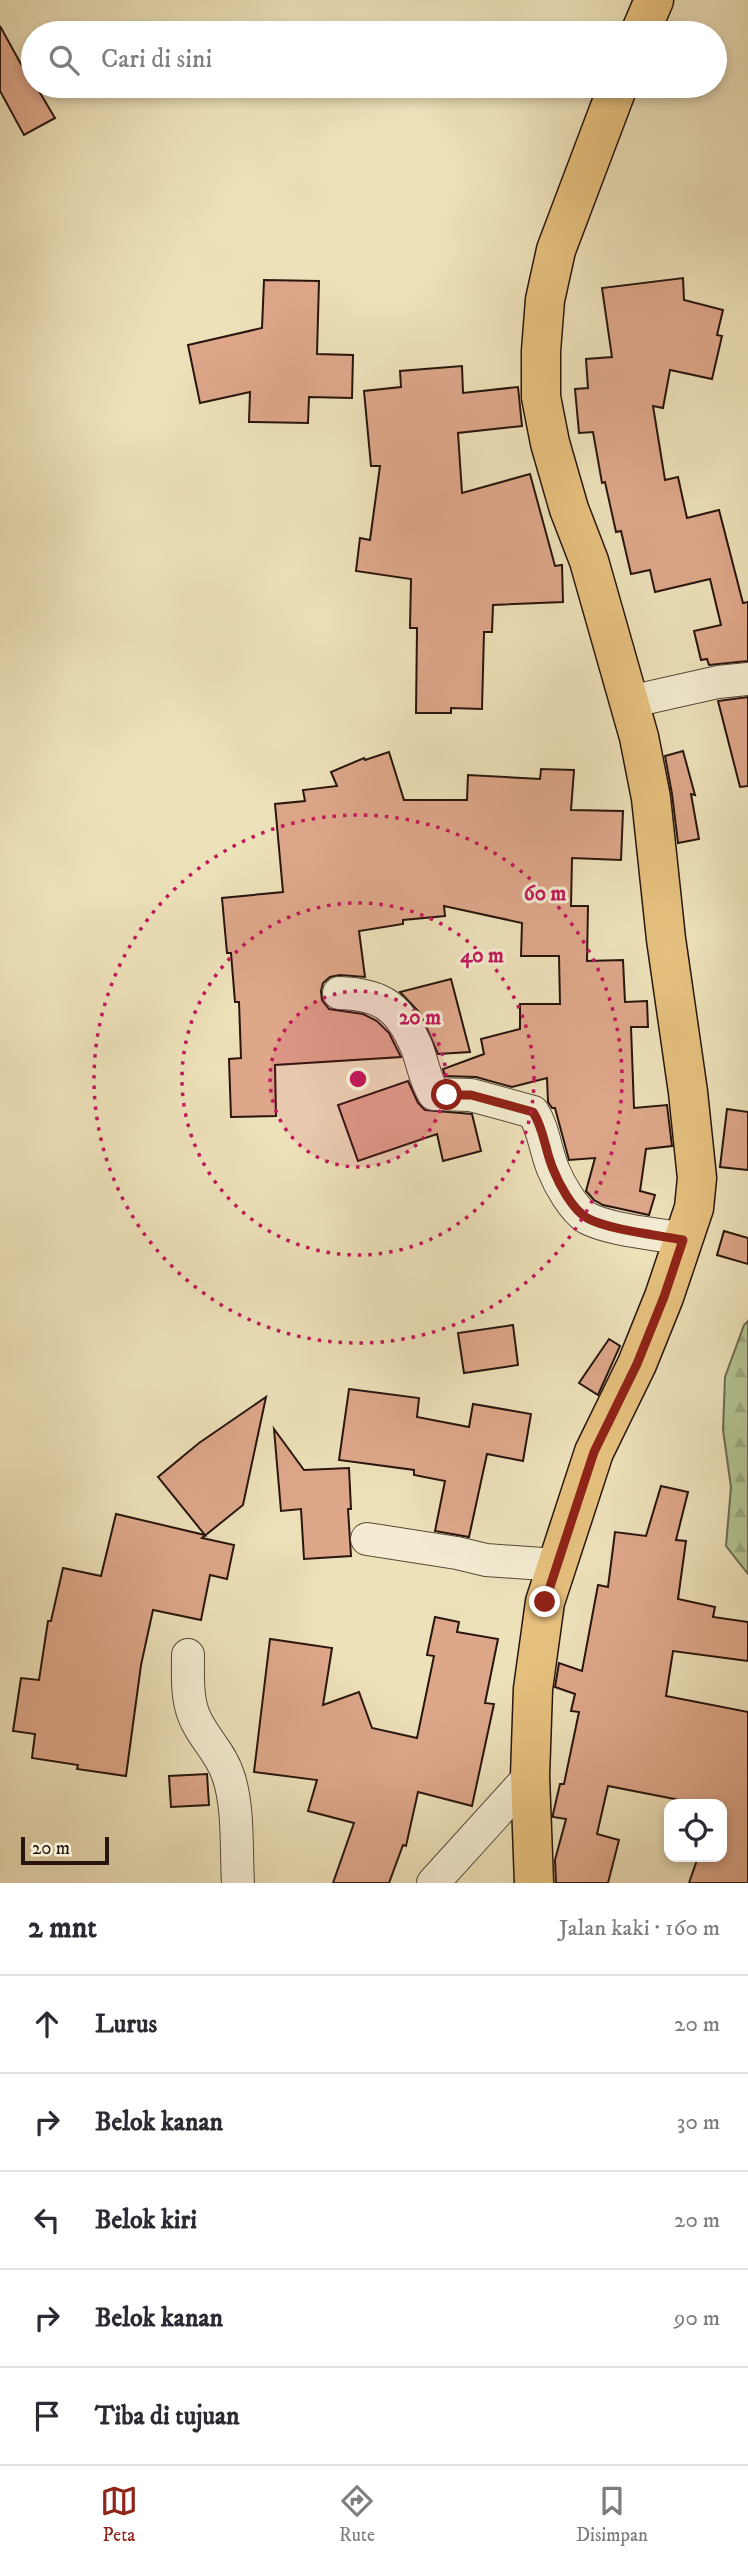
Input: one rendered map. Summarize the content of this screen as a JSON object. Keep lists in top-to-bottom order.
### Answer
{
  "scale_bar": "20 m",
  "page": {
    "search": "Cari di sini",
    "scale": "20 m",
    "heading": ["2 mnt", "Jalan kaki · 160 m"],
    "list": [
      ["Lurus", "20 m"],
      ["Belok kanan", "30 m"],
      ["Belok kiri", "20 m"],
      ["Belok kanan", "90 m"],
      "Tiba di tujuan"
    ],
    "nav": ["Peta", "Rute", "Disimpan"]
  },
  "rings": ["60 m", "40 m", "20 m"]
}
